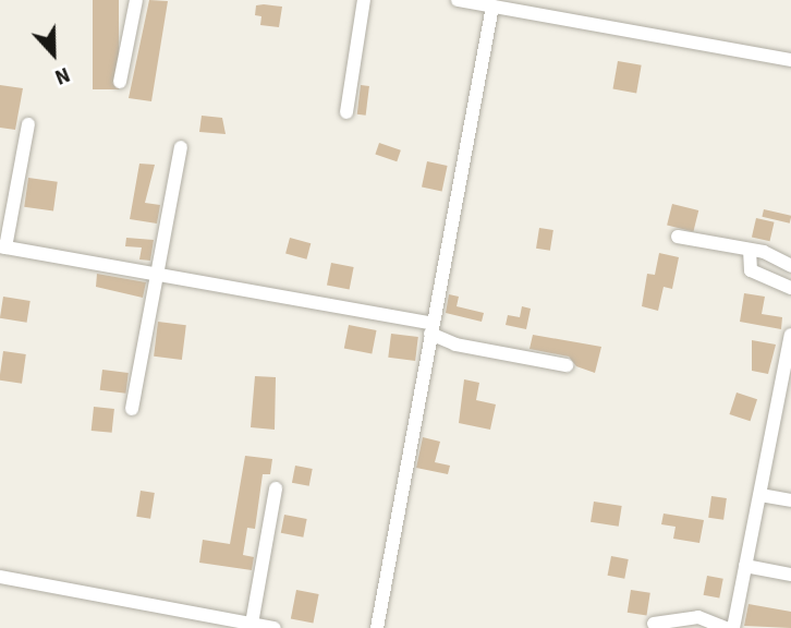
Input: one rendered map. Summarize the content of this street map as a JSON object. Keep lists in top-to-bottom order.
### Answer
{
  "north": "bottom"
}
